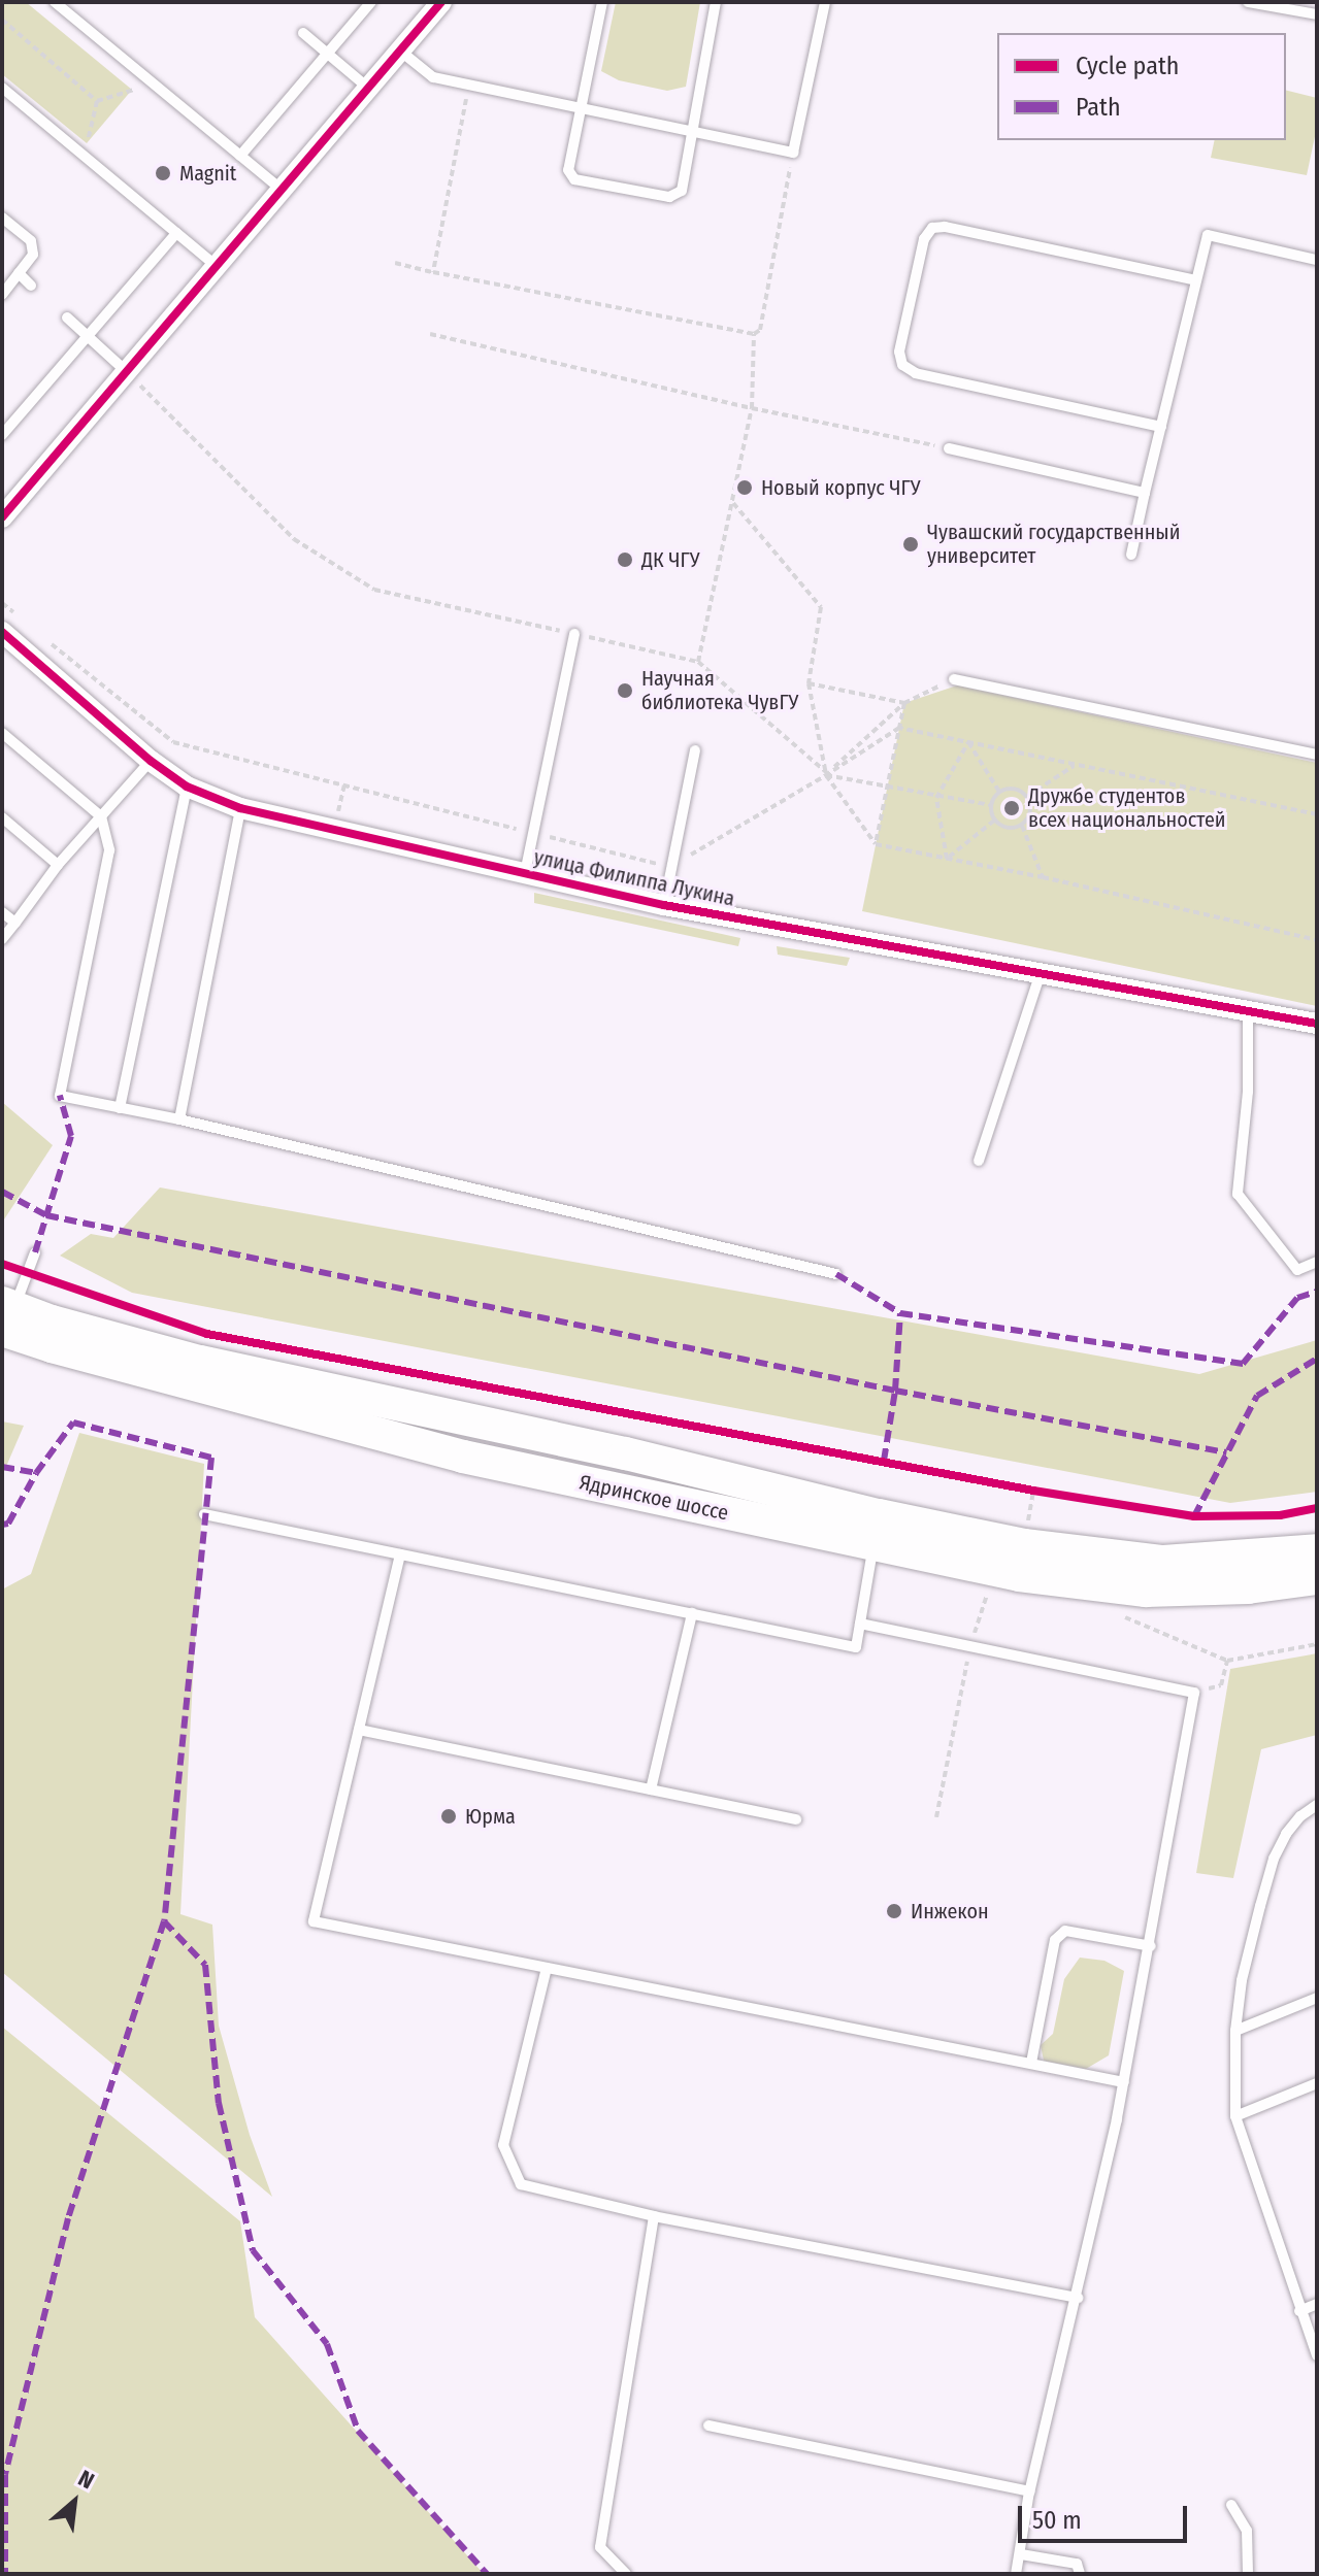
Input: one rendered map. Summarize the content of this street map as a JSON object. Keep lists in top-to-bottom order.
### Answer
{
  "streets": {
    "main road": ["Ядринское шоссе"],
    "street": ["улица Филиппа Лукина"]
  },
  "places": [
    "Magnit",
    "Новый корпус ЧГУ",
    "Чувашский государственный университет",
    "ДК ЧГУ",
    "Научная библиотека ЧувГУ",
    "Дружбе студентов всех национальностей",
    "Юрма",
    "Инжекон"
  ],
  "legend": ["Cycle path", "Path"],
  "scale_bar": "50 m",
  "north": "top right"
}
